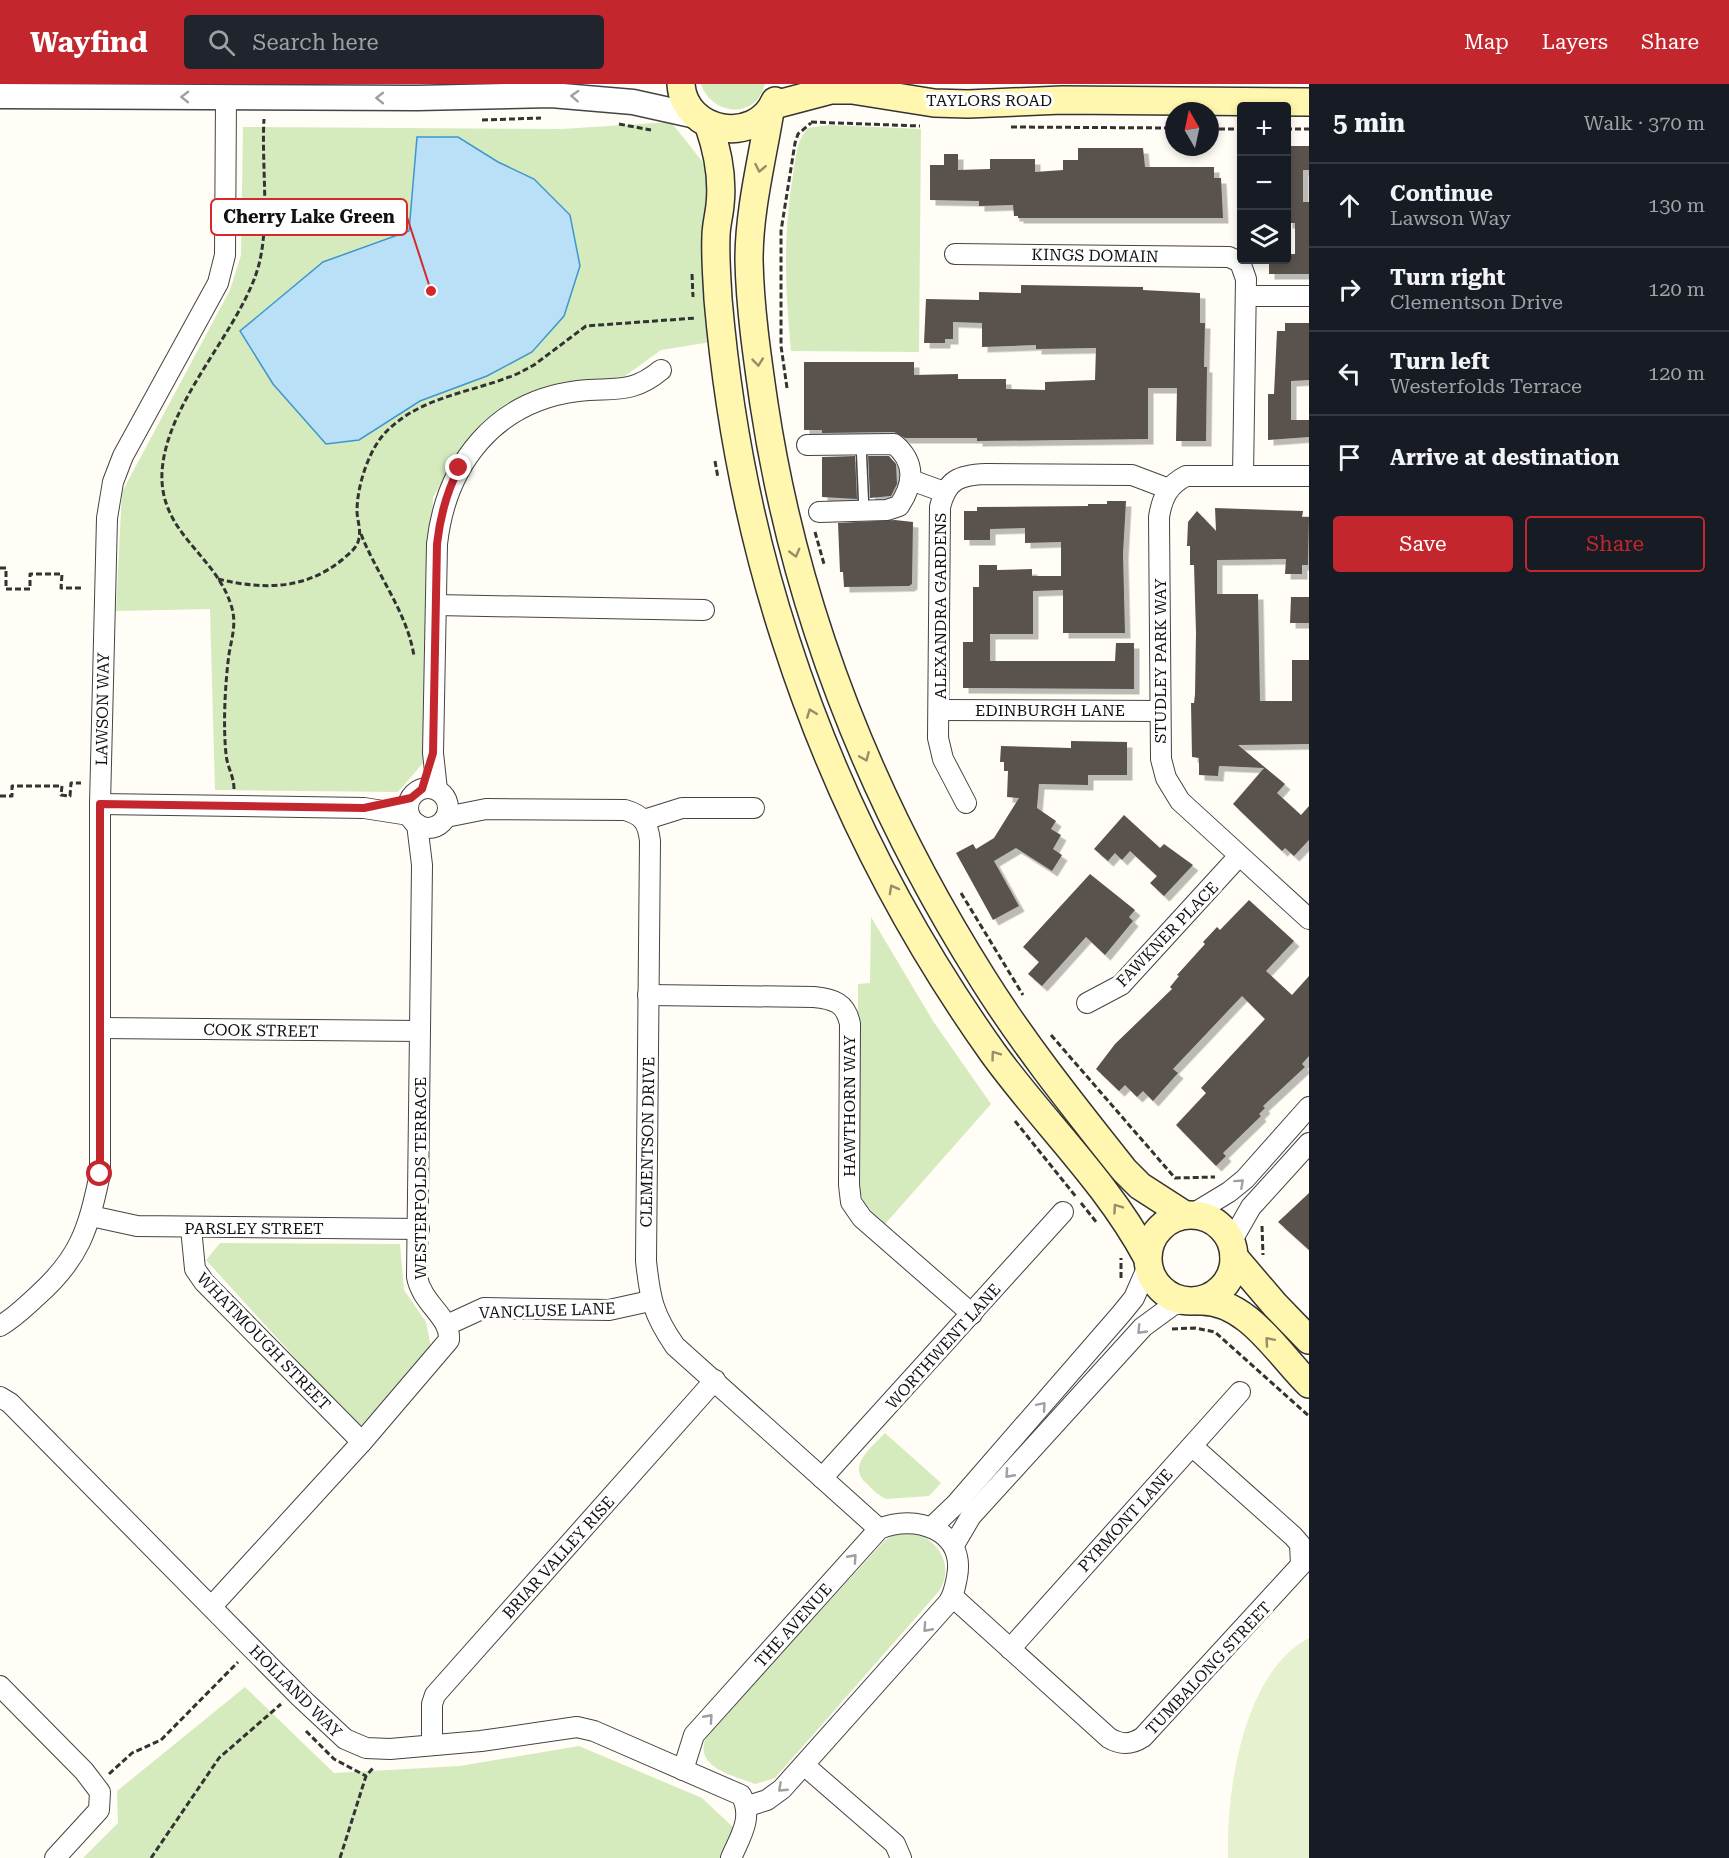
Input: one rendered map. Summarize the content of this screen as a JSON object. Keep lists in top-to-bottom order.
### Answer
{
  "streets": {
    "main road": ["TAYLORS ROAD"],
    "street": [
      "KINGS DOMAIN",
      "ALEXANDRA GARDENS",
      "STUDLEY PARK WAY",
      "LAWSON WAY",
      "EDINBURGH LANE",
      "FAWKNER PLACE",
      "COOK STREET",
      "HAWTHORN WAY",
      "CLEMENTSON DRIVE",
      "WESTERFOLDS TERRACE",
      "PARSLEY STREET",
      "VANCLUSE LANE",
      "WHATMOUGH STREET",
      "WORTHWENT LANE",
      "PYRMONT LANE",
      "BRIAR VALLEY RISE",
      "THE AVENUE",
      "TUMBALONG STREET",
      "HOLLAND WAY"
    ]
  },
  "crossings": [
    ["ALEXANDRA GARDENS", "STUDLEY PARK WAY"],
    ["ALEXANDRA GARDENS", "EDINBURGH LANE"],
    ["STUDLEY PARK WAY", "EDINBURGH LANE"],
    ["STUDLEY PARK WAY", "FAWKNER PLACE"],
    ["LAWSON WAY", "COOK STREET"],
    ["LAWSON WAY", "PARSLEY STREET"],
    ["COOK STREET", "WESTERFOLDS TERRACE"],
    ["HAWTHORN WAY", "CLEMENTSON DRIVE"],
    ["HAWTHORN WAY", "WORTHWENT LANE"],
    ["CLEMENTSON DRIVE", "VANCLUSE LANE"],
    ["CLEMENTSON DRIVE", "WORTHWENT LANE"],
    ["CLEMENTSON DRIVE", "BRIAR VALLEY RISE"],
    ["CLEMENTSON DRIVE", "THE AVENUE"],
    ["WESTERFOLDS TERRACE", "PARSLEY STREET"],
    ["WESTERFOLDS TERRACE", "VANCLUSE LANE"],
    ["PARSLEY STREET", "WHATMOUGH STREET"],
    ["PYRMONT LANE", "TUMBALONG STREET"],
    ["BRIAR VALLEY RISE", "HOLLAND WAY"],
    ["THE AVENUE", "HOLLAND WAY"]
  ],
  "places": ["Cherry Lake Green"],
  "north": "top",
  "page": {
    "header": "Wayfind",
    "search": "Search here",
    "nav": ["Map", "Layers", "Share"],
    "heading": ["5 min", "Walk · 370 m"],
    "map_buttons": ["+", "−"],
    "list": [
      ["Continue", "Lawson Way", "130 m"],
      ["Turn right", "Clementson Drive", "120 m"],
      ["Turn left", "Westerfolds Terrace", "120 m"],
      "Arrive at destination"
    ],
    "buttons": ["Save", "Share"]
  }
}
